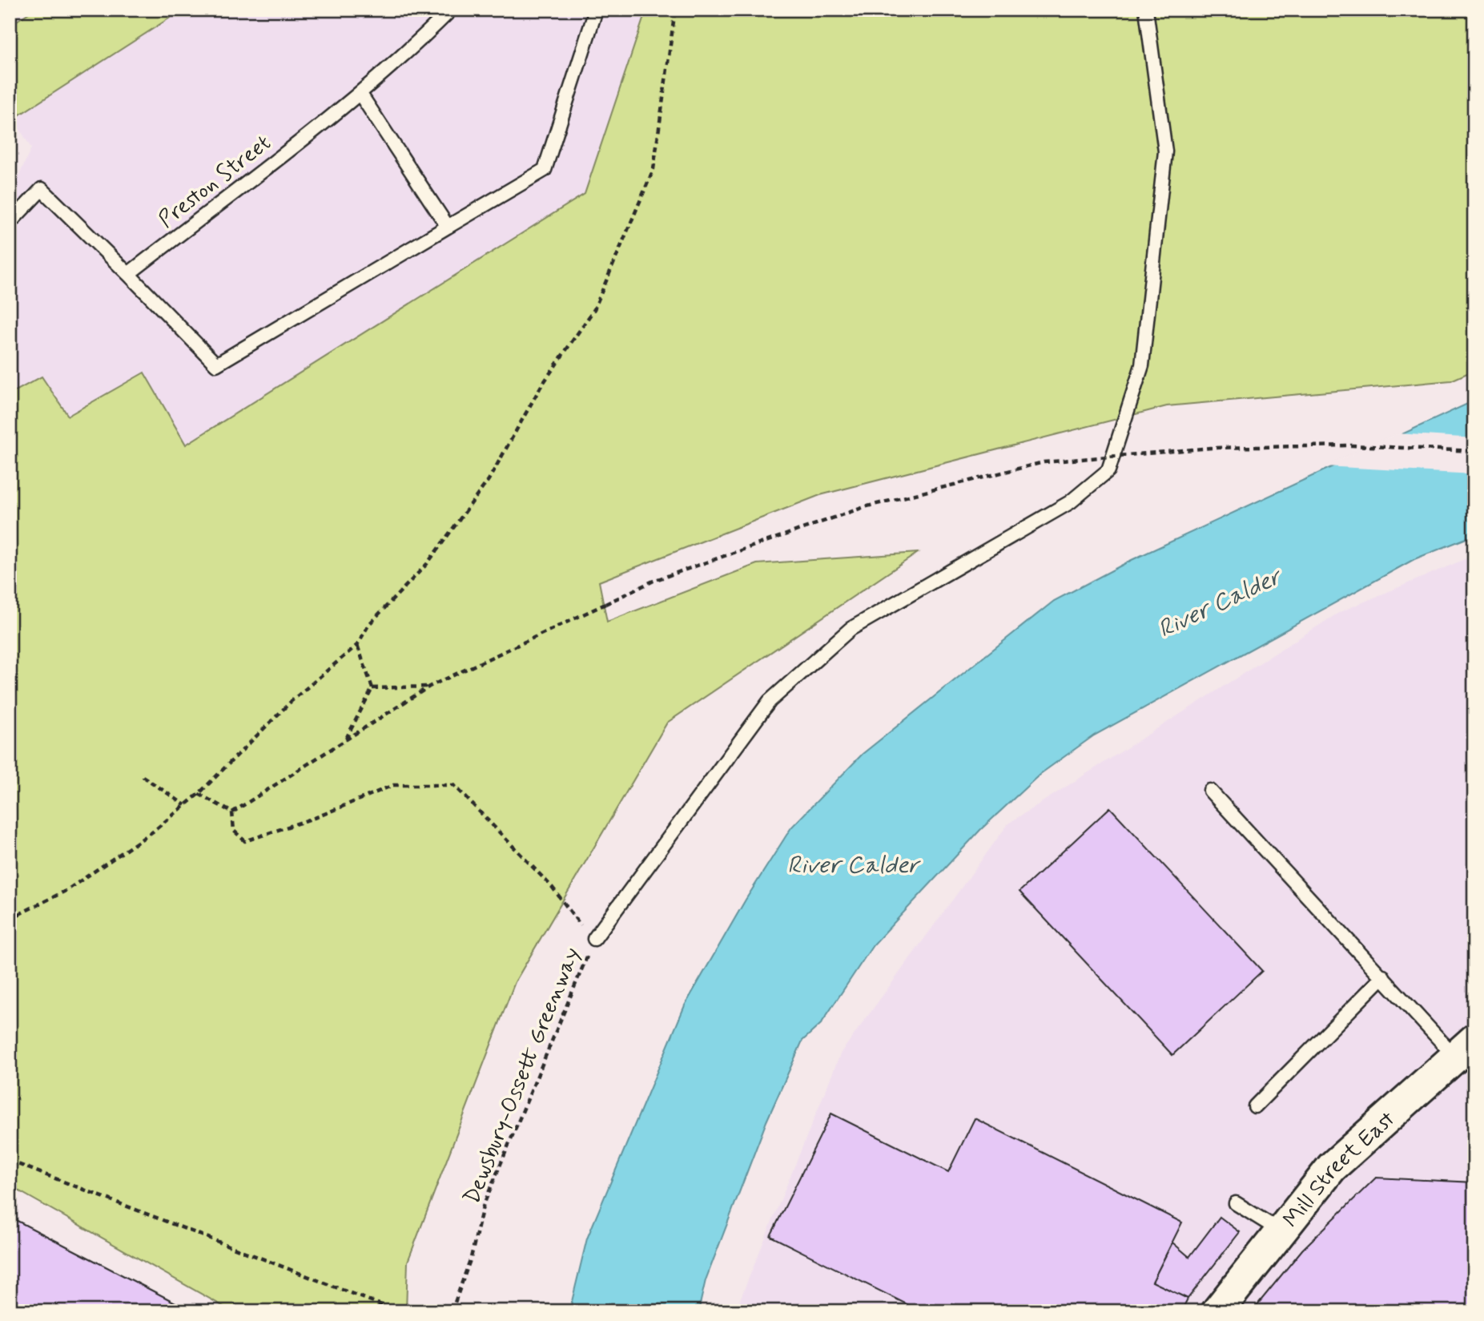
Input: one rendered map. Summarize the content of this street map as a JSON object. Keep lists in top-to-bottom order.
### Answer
{
  "streets": {
    "street": ["Mill Street East"],
    "lane": ["Preston Street"],
    "path": ["Dewsbury-Ossett Greenway"]
  },
  "water": ["River Calder"]
}
